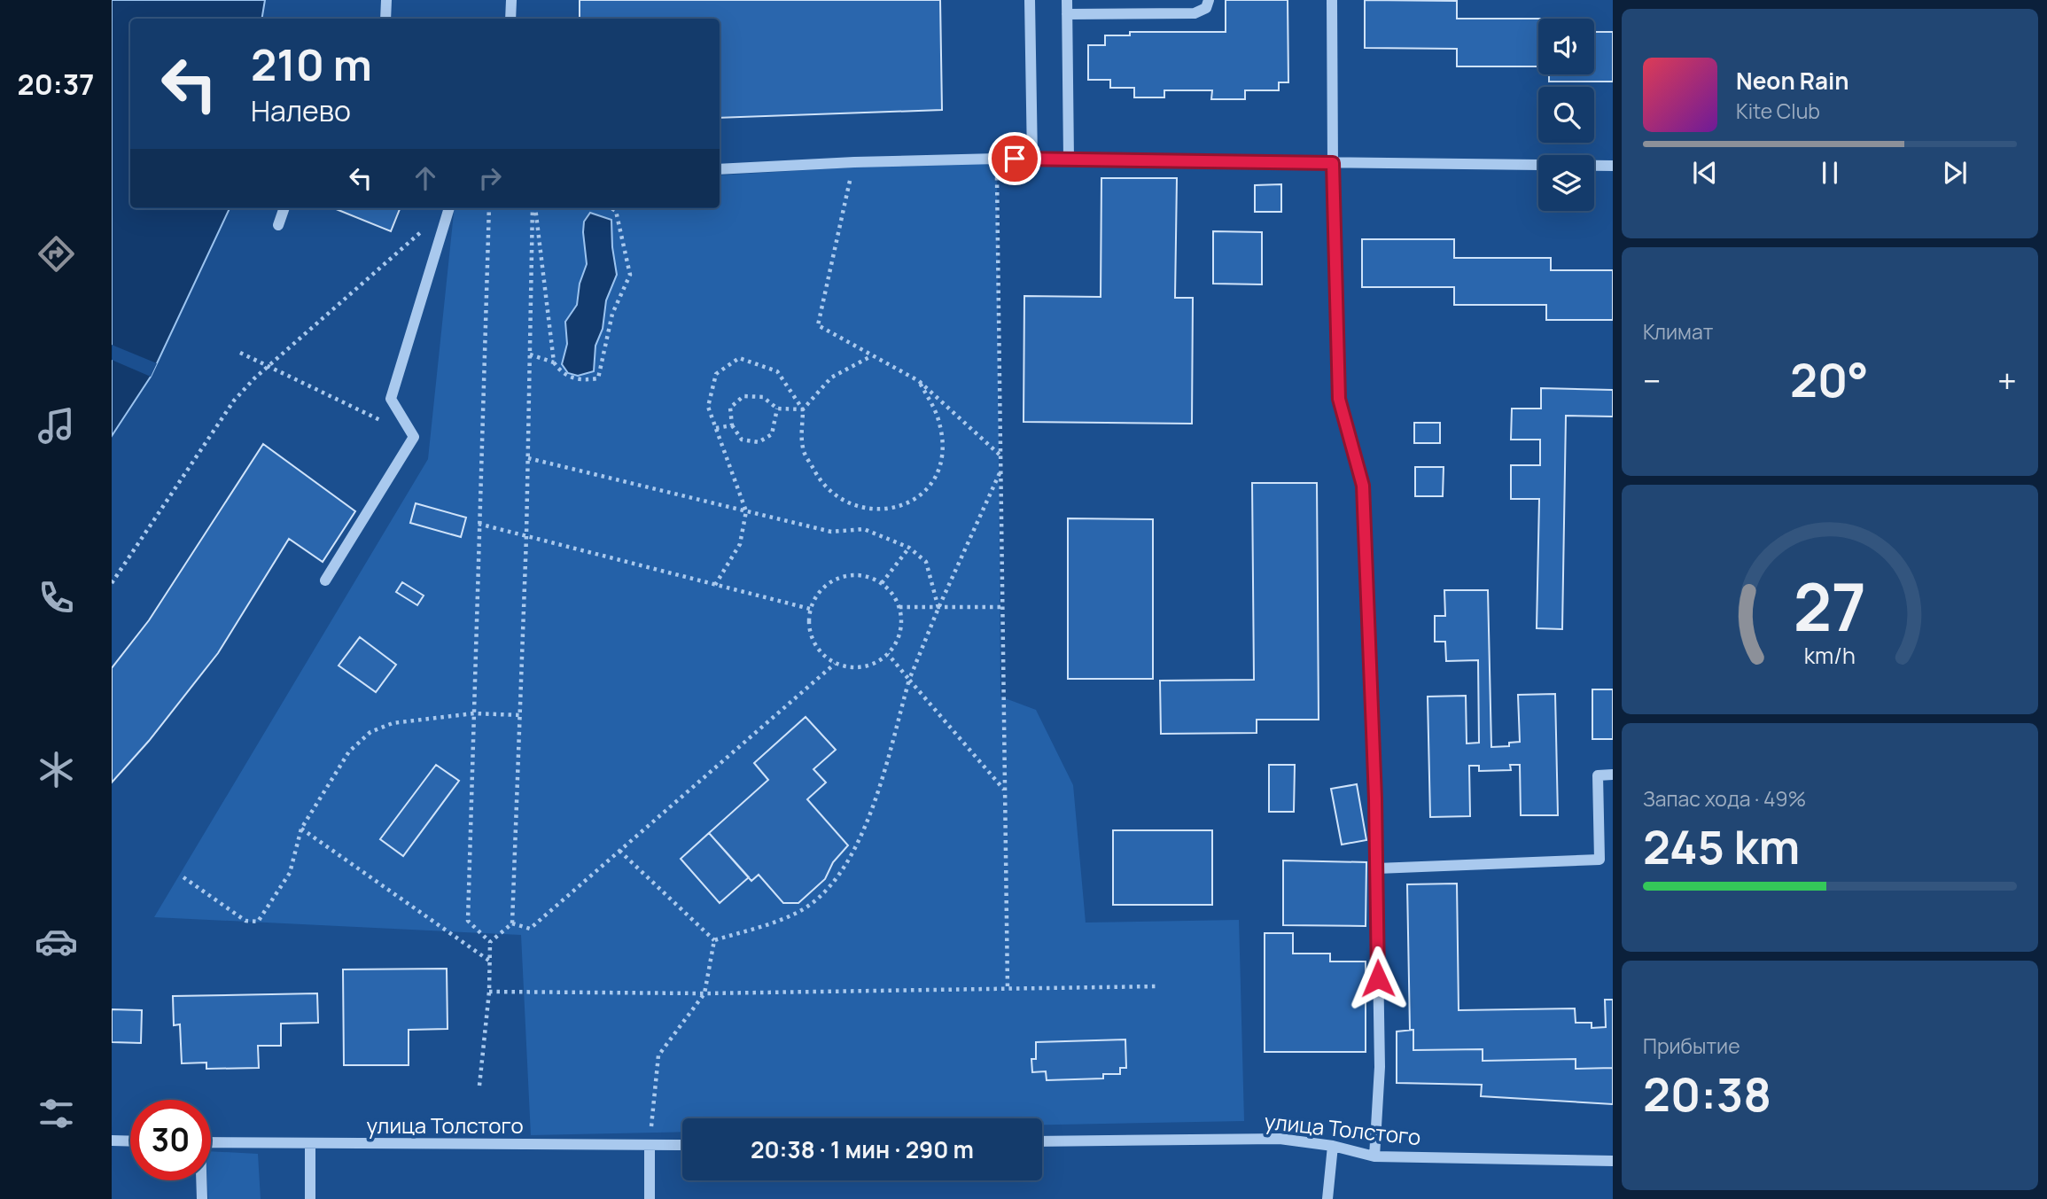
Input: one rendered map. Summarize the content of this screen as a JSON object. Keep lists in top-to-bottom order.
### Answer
{
  "streets": {
    "street": ["улица Толстого"]
  },
  "page": {
    "tabs": "20:37",
    "turn": ["210 m", "Налево"],
    "song": ["Neon Rain", "Kite Club"],
    "tile": [
      "Климат",
      ["Запас хода · 49%", "245 km"],
      ["Прибытие", "20:38"]
    ],
    "heat": ["−", "20°", "+"],
    "limit": "30",
    "trip": "20:38 · 1 мин · 290 m",
    "gauge": ["27", "km/h"]
  }
}
